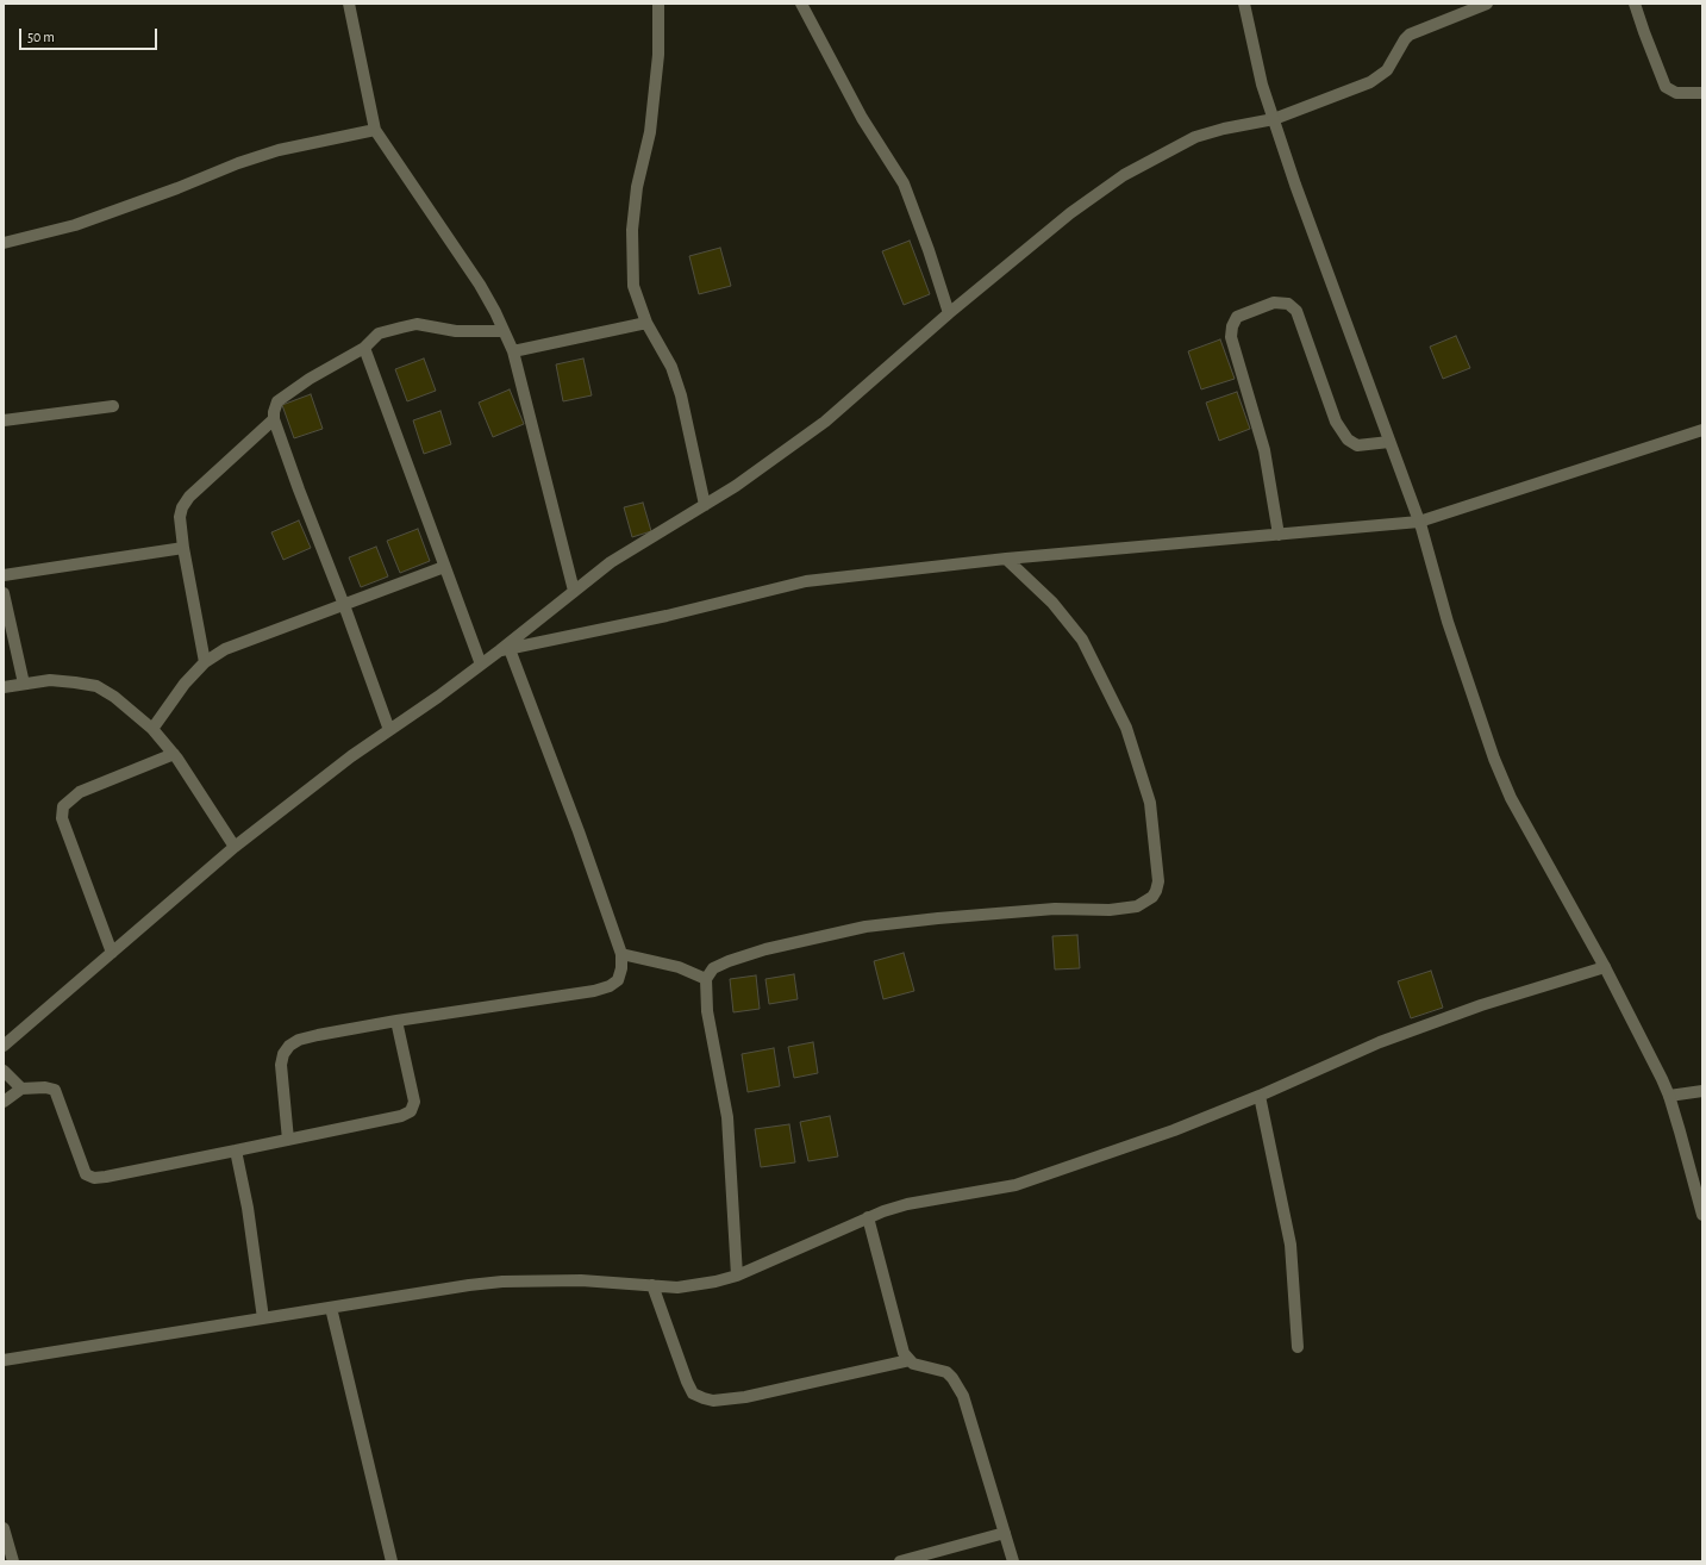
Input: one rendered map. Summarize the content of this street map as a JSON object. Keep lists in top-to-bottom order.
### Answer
{
  "scale_bar": "50 m"
}
